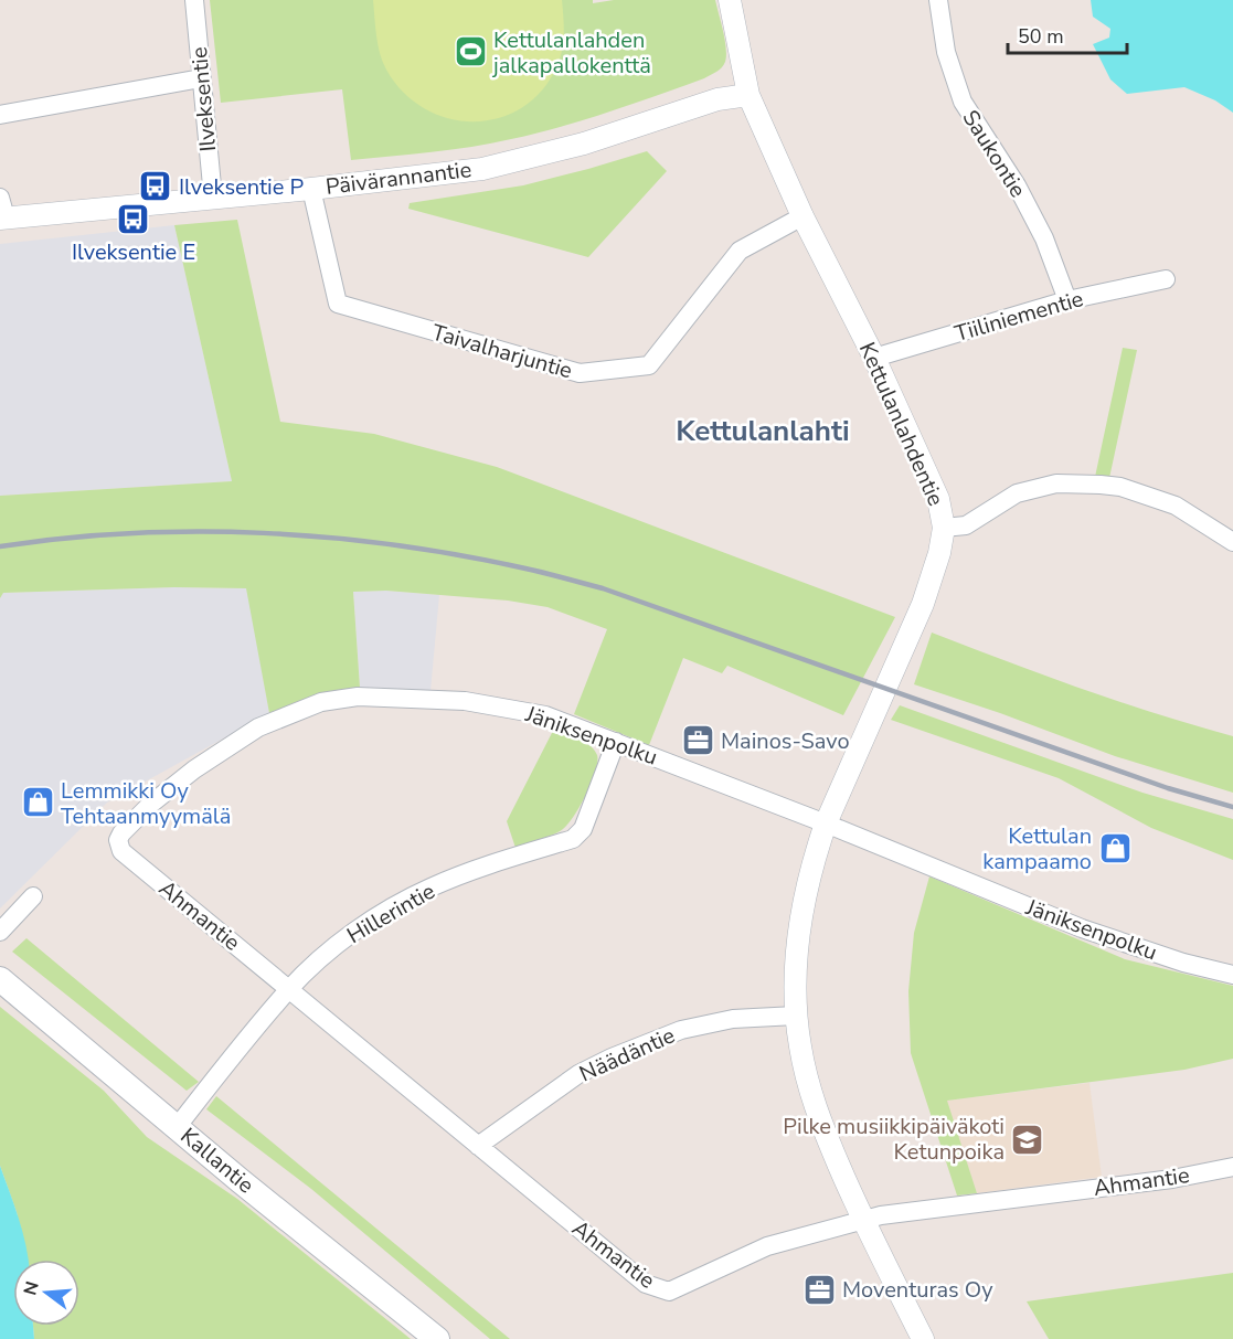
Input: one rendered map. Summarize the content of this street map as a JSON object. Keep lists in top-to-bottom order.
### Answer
{
  "streets": {
    "main road": ["Kallantie"],
    "street": [
      "Ilveksentie",
      "Saukontie",
      "Päivärannantie",
      "Tiiliniementie",
      "Taivalharjuntie",
      "Kettulanlahdentie",
      "Jäniksenpolku",
      "Hillerintie",
      "Ahmantie",
      "Näädäntie"
    ]
  },
  "crossings": [
    ["Ilveksentie", "Päivärannantie"],
    ["Saukontie", "Tiiliniementie"],
    ["Päivärannantie", "Taivalharjuntie"],
    ["Päivärannantie", "Kettulanlahdentie"],
    ["Tiiliniementie", "Kettulanlahdentie"],
    ["Taivalharjuntie", "Kettulanlahdentie"],
    ["Kettulanlahdentie", "Jäniksenpolku"],
    ["Kettulanlahdentie", "Ahmantie"],
    ["Kettulanlahdentie", "Näädäntie"],
    ["Jäniksenpolku", "Hillerintie"],
    ["Jäniksenpolku", "Ahmantie"],
    ["Hillerintie", "Ahmantie"],
    ["Hillerintie", "Kallantie"],
    ["Ahmantie", "Näädäntie"]
  ],
  "districts": ["Kettulanlahti"],
  "places": {
    "sports": ["Kettulanlahden jalkapallokenttä"],
    "bus stop": ["Ilveksentie P", "Ilveksentie E"],
    "office": ["Mainos-Savo", "Moventuras Oy"],
    "shop": ["Lemmikki Oy Tehtaanmyymälä", "Kettulan kampaamo"],
    "school or university": ["Pilke musiikkipäiväkoti Ketunpoika"]
  },
  "scale_bar": "50 m",
  "north": "left"
}
